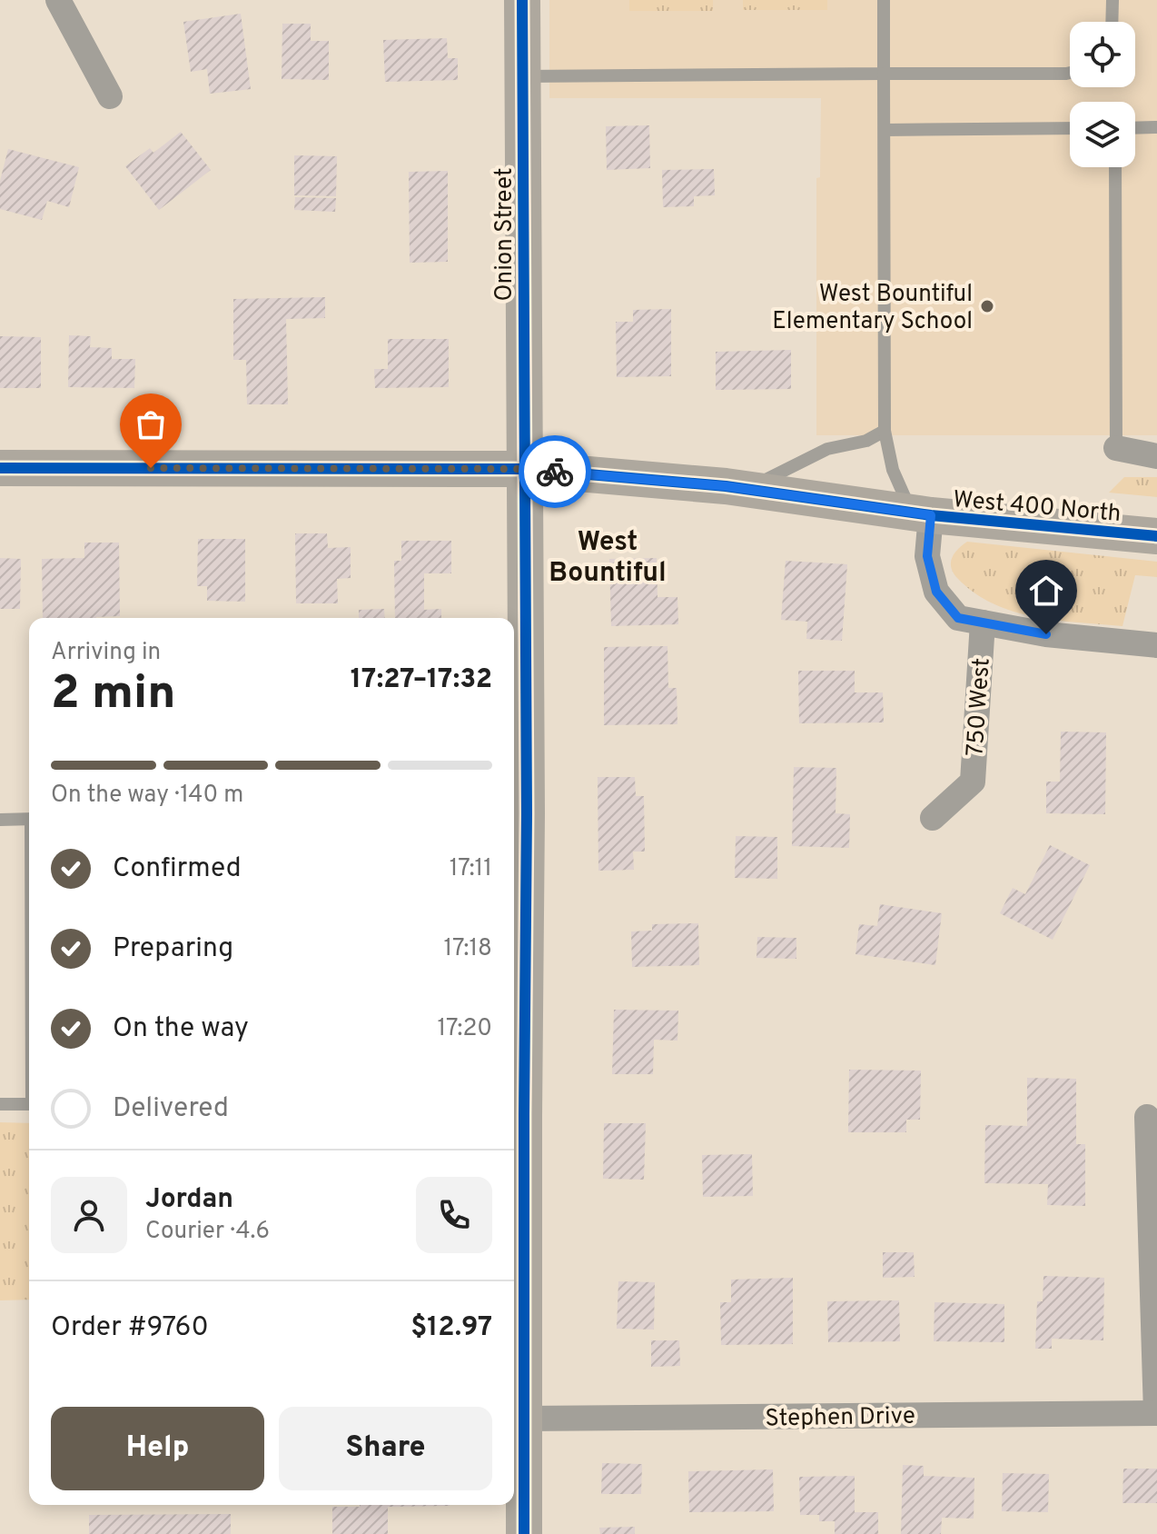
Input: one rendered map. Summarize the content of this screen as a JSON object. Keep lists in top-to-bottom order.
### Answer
{
  "streets": {
    "street": [
      "Onion Street",
      "West 400 North",
      "750 West",
      "Stephen Drive"
    ]
  },
  "crossings": [
    ["Onion Street", "West 400 North"],
    ["Onion Street", "Stephen Drive"]
  ],
  "districts": ["West Bountiful"],
  "places": ["West Bountiful Elementary School"],
  "page": {
    "heading": ["2 min", "Arriving in", "17:27–17:32"],
    "panel": [
      "Jordan",
      "Courier · 4.6",
      "Order #9760",
      "$12.97"
    ],
    "bar": "On the way · 140 m",
    "list": [
      ["Confirmed", "17:11"],
      ["Preparing", "17:18"],
      ["On the way", "17:20"],
      "Delivered"
    ],
    "buttons": ["Help", "Share"]
  }
}
